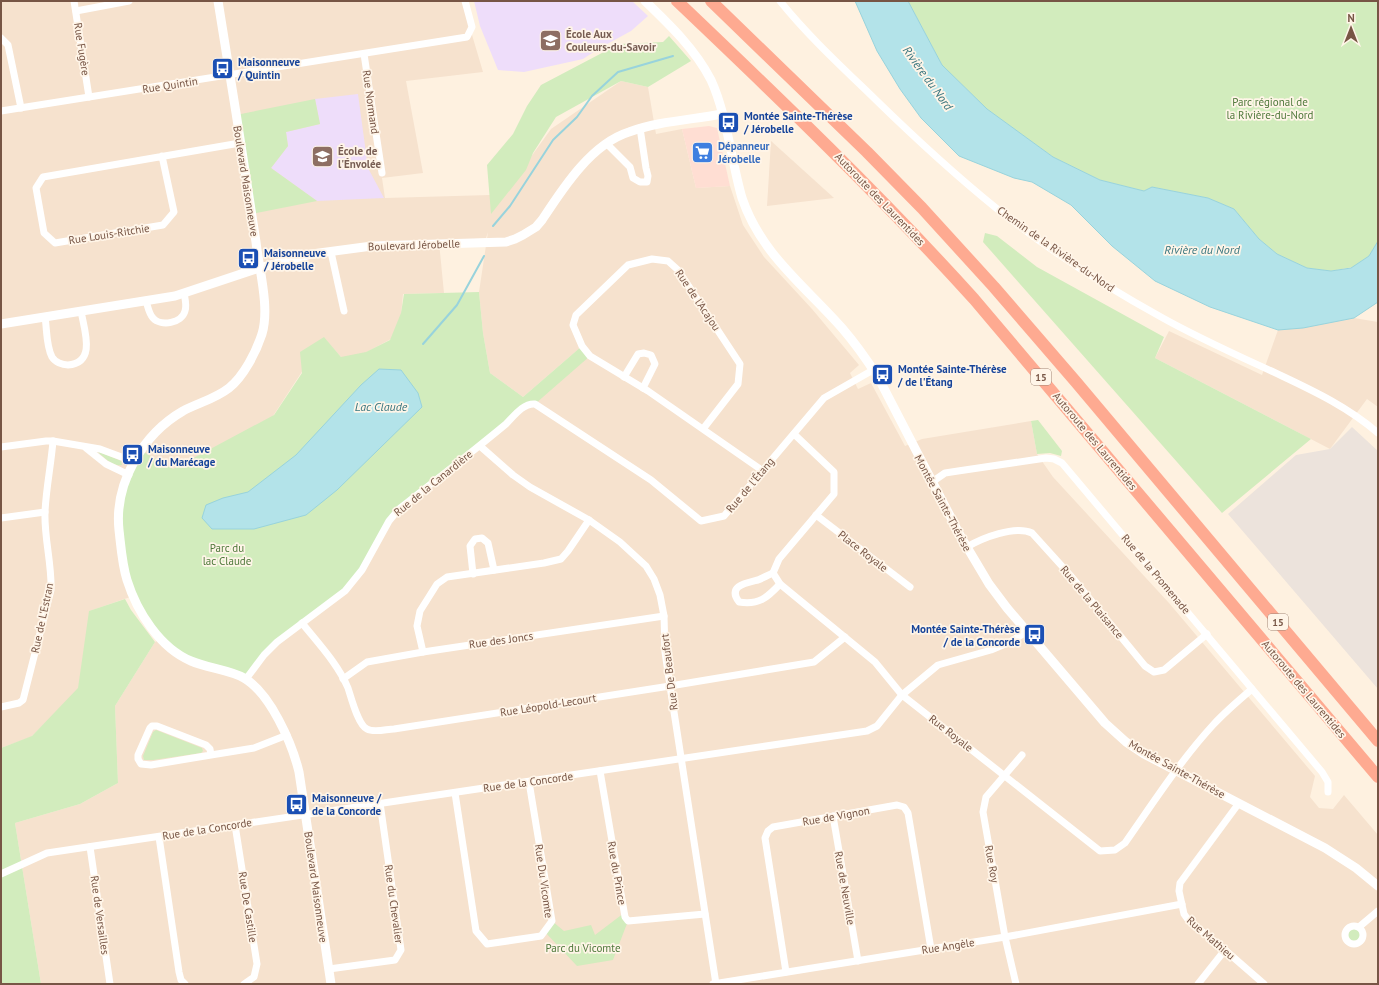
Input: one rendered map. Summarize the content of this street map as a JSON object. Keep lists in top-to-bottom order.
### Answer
{
  "streets": {
    "highway": ["Autoroute des Laurentides", "15"],
    "street": [
      "Rue Fugère",
      "Rue Quintin",
      "Rue Normand",
      "Boulevard Maisonneuve",
      "Rue Louis-Ritchie",
      "Boulevard Jérobelle",
      "Chemin de la Rivière-du-Nord",
      "Rue de l'Acajou",
      "Rue de la Canardière",
      "Rue de l'Étang",
      "Montée Sainte-Thérèse",
      "Place Royale",
      "Rue de la Promenade",
      "Rue de la Plaisance",
      "Rue de L'Estran",
      "Rue des Joncs",
      "Rue De Beaufort",
      "Rue Léopold-Lecourt",
      "Rue Royale",
      "Rue de la Concorde",
      "Rue de Vignon",
      "Rue Roy",
      "Rue du Prince",
      "Rue Du Vicomte",
      "Rue de Neuville",
      "Rue du Chevalier",
      "Rue De Castille",
      "Rue de Versailles",
      "Rue Mathieu",
      "Rue Angèle"
    ]
  },
  "crossings": [
    ["Rue Fugère", "Rue Quintin"],
    ["Rue Quintin", "Rue Normand"],
    ["Rue Quintin", "Boulevard Maisonneuve"],
    ["Boulevard Maisonneuve", "Rue Louis-Ritchie"],
    ["Boulevard Maisonneuve", "Boulevard Jérobelle"],
    ["Boulevard Maisonneuve", "Rue de la Canardière"],
    ["Boulevard Maisonneuve", "Rue de la Concorde"],
    ["Boulevard Maisonneuve", "Rue du Chevalier"],
    ["Boulevard Jérobelle", "Montée Sainte-Thérèse"],
    ["Rue de l'Acajou", "Rue de l'Étang"],
    ["Rue de la Canardière", "Rue de l'Étang"],
    ["Rue de la Canardière", "Rue De Beaufort"],
    ["Rue de la Canardière", "Rue Léopold-Lecourt"],
    ["Rue de l'Étang", "Montée Sainte-Thérèse"],
    ["Montée Sainte-Thérèse", "Rue de la Promenade"],
    ["Montée Sainte-Thérèse", "Rue de la Plaisance"],
    ["Montée Sainte-Thérèse", "Rue Royale"],
    ["Montée Sainte-Thérèse", "Rue de la Concorde"],
    ["Montée Sainte-Thérèse", "Rue Mathieu"],
    ["Rue de la Promenade", "Rue de la Plaisance"],
    ["Rue de la Promenade", "Rue Royale"],
    ["Rue des Joncs", "Rue De Beaufort"],
    ["Rue des Joncs", "Rue Léopold-Lecourt"],
    ["Rue De Beaufort", "Rue Léopold-Lecourt"],
    ["Rue De Beaufort", "Rue de la Concorde"],
    ["Rue De Beaufort", "Rue du Prince"],
    ["Rue De Beaufort", "Rue Angèle"],
    ["Rue Léopold-Lecourt", "Rue Royale"],
    ["Rue Royale", "Rue de la Concorde"],
    ["Rue Royale", "Rue Roy"],
    ["Rue de la Concorde", "Rue du Prince"],
    ["Rue de la Concorde", "Rue Du Vicomte"],
    ["Rue de la Concorde", "Rue du Chevalier"],
    ["Rue de la Concorde", "Rue De Castille"],
    ["Rue de la Concorde", "Rue de Versailles"],
    ["Rue de Vignon", "Rue de Neuville"],
    ["Rue de Vignon", "Rue Angèle"],
    ["Rue Roy", "Rue Angèle"],
    ["Rue de Neuville", "Rue Angèle"],
    ["Rue Mathieu", "Rue Angèle"]
  ],
  "water": ["Rivière du Nord", "Lac Claude"],
  "parks": ["Parc régional de la Rivière-du-Nord", "Parc du lac Claude", "Parc du Vicomte"],
  "places": {
    "school or university": ["École Aux Couleurs-du-Savoir", "École de l'Énvolée"],
    "bus stop": [
      "Maisonneuve / Quintin",
      "Montée Sainte-Thérèse / Jérobelle",
      "Maisonneuve / Jérobelle",
      "Montée Sainte-Thérèse / de l'Étang",
      "Maisonneuve / du Marécage",
      "Montée Sainte-Thérèse / de la Concorde",
      "Maisonneuve / de la Concorde"
    ],
    "supermarket": ["Dépanneur Jérobelle"]
  },
  "north": "top"
}
